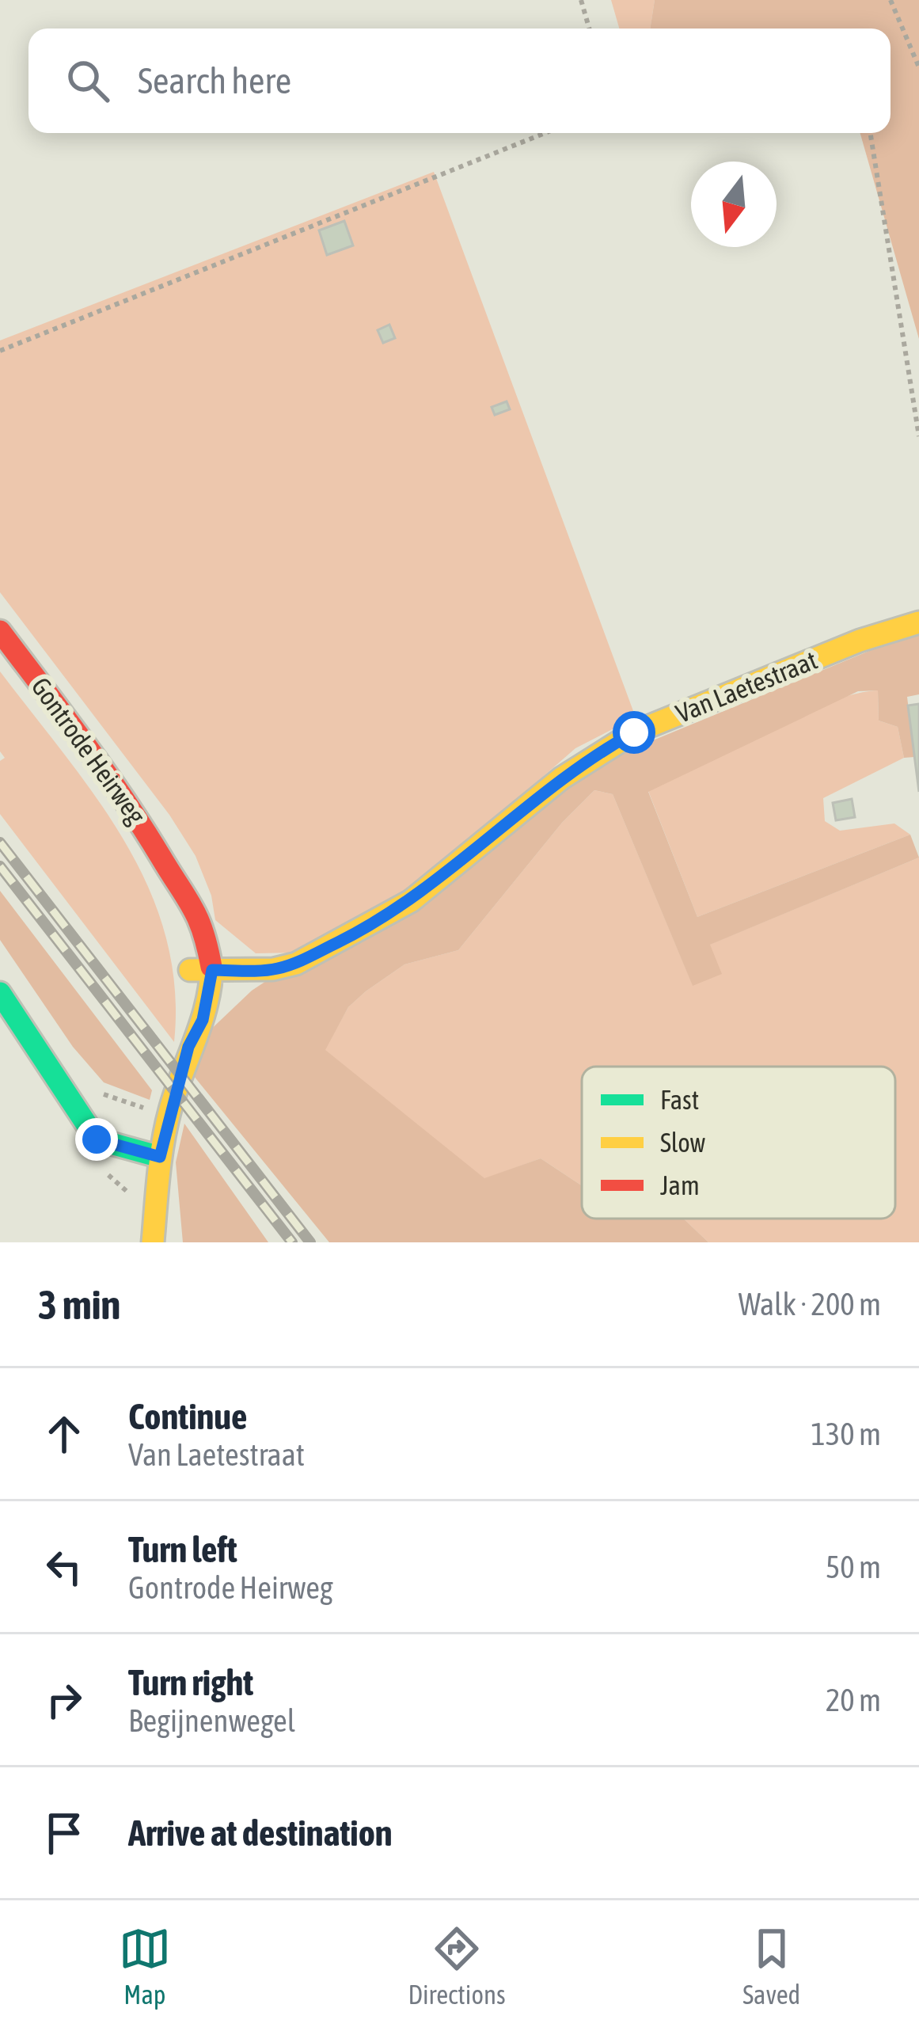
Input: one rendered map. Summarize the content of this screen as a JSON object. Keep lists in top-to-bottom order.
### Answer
{
  "streets": {
    "street": ["Van Laetestraat", "Gontrode Heirweg"]
  },
  "crossings": [
    ["Van Laetestraat", "Gontrode Heirweg"]
  ],
  "legend": ["Fast", "Slow", "Jam"],
  "north": "bottom",
  "page": {
    "search": "Search here",
    "heading": ["3 min", "Walk · 200 m"],
    "list": [
      ["Continue", "Van Laetestraat", "130 m"],
      ["Turn left", "Gontrode Heirweg", "50 m"],
      ["Turn right", "Begijnenwegel", "20 m"],
      "Arrive at destination"
    ],
    "nav": ["Map", "Directions", "Saved"]
  }
}
